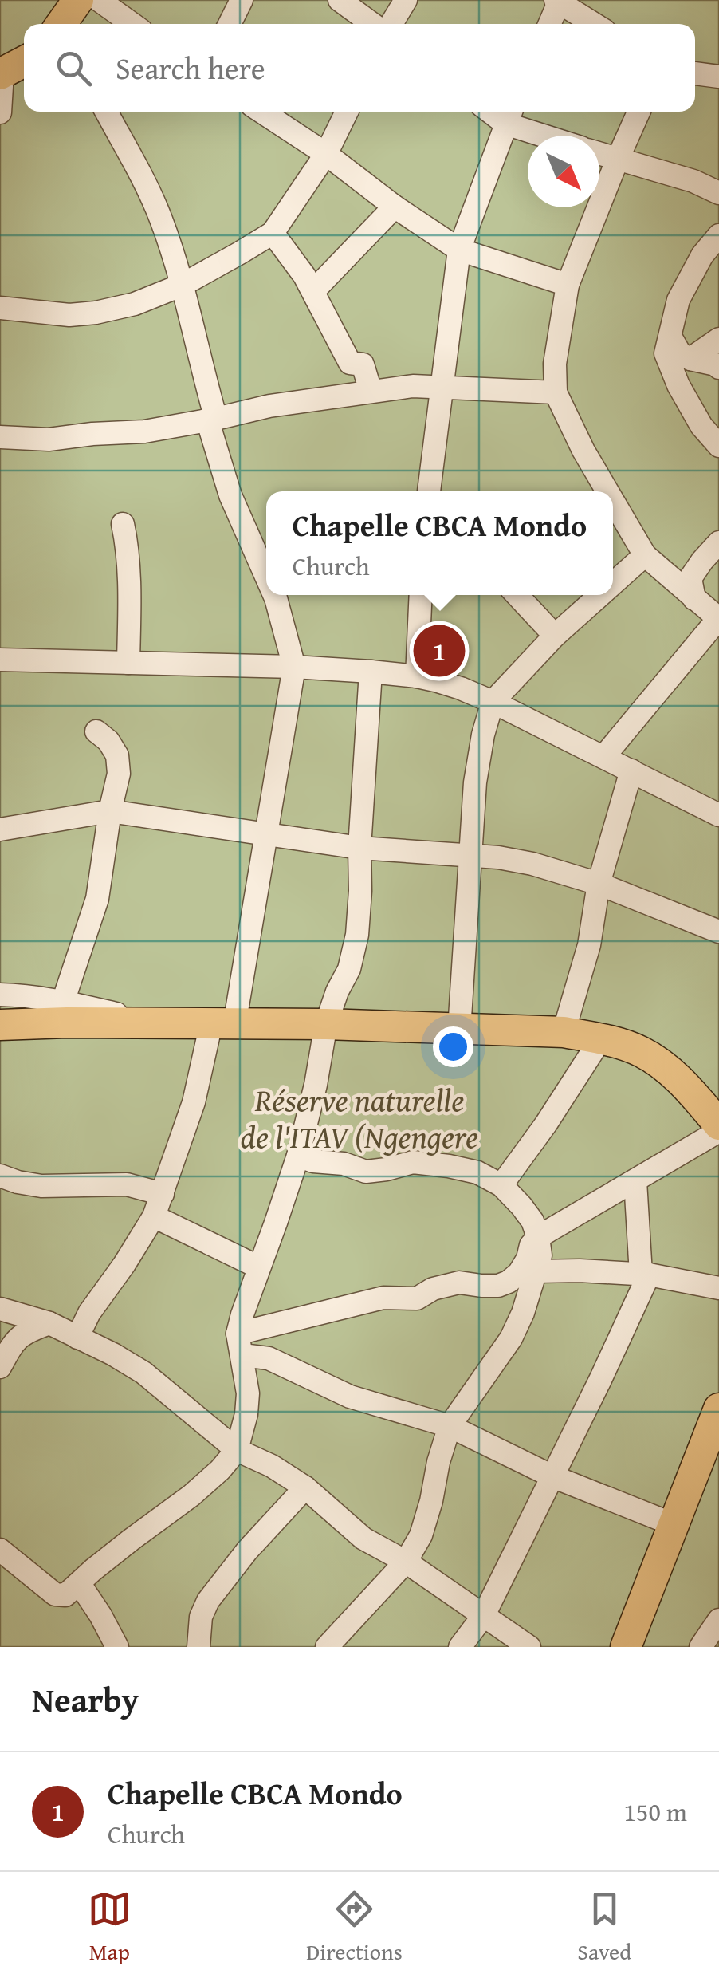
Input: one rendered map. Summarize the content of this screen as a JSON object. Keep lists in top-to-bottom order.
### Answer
{
  "parks": ["Réserve naturelle de l'ITAV (Ngengere"],
  "north": "bottom right",
  "page": {
    "search": "Search here",
    "popup": ["Chapelle CBCA Mondo", "Church"],
    "pins": "1",
    "heading": "Nearby",
    "list": [
      {
        "mark": "1",
        "name": "Chapelle CBCA Mondo",
        "note": "Church",
        "value": "150 m"
      }
    ],
    "nav": ["Map", "Directions", "Saved"]
  }
}
